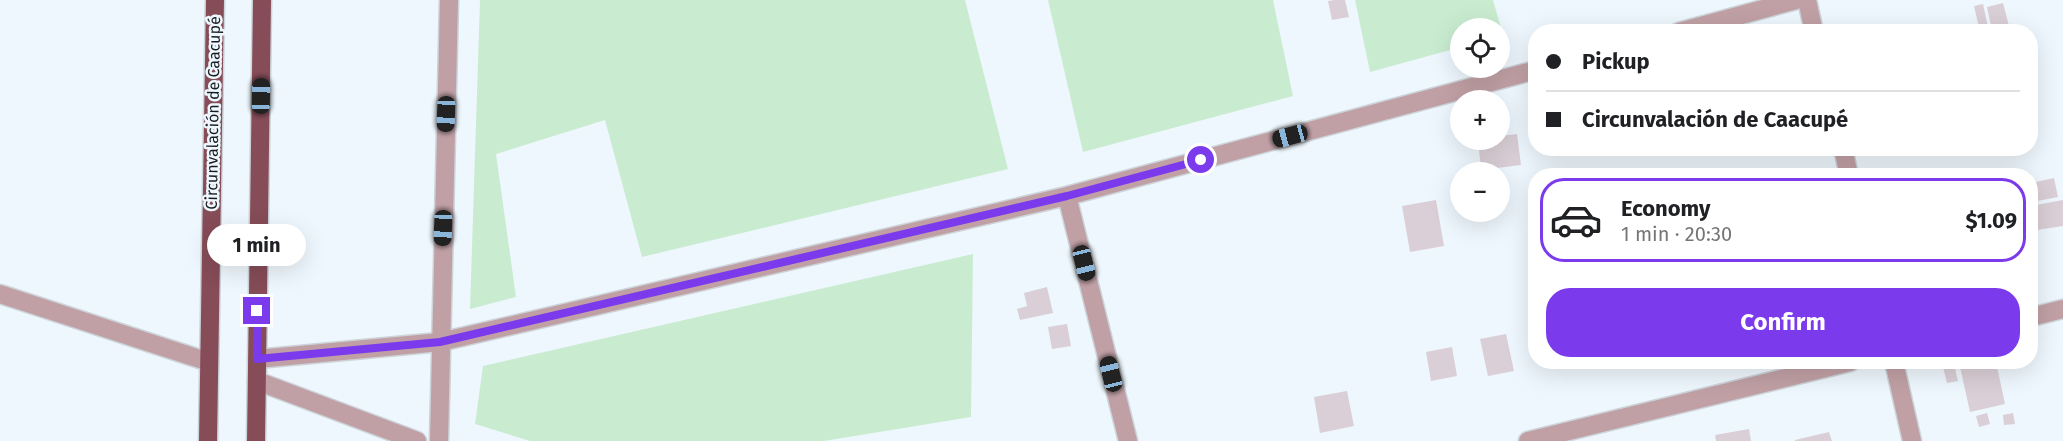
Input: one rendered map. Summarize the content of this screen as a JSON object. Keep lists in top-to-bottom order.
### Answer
{
  "streets": {
    "highway": ["Circunvalación de Caacupé"]
  },
  "page": {
    "map_buttons": ["+", "−"],
    "banner": ["Pickup", "Circunvalación de Caacupé"],
    "list": [
      {
        "name": "Economy",
        "note": "1 min · 20:30",
        "value": "$1.09"
      }
    ],
    "bubble": "1 min",
    "buttons": "Confirm"
  }
}
